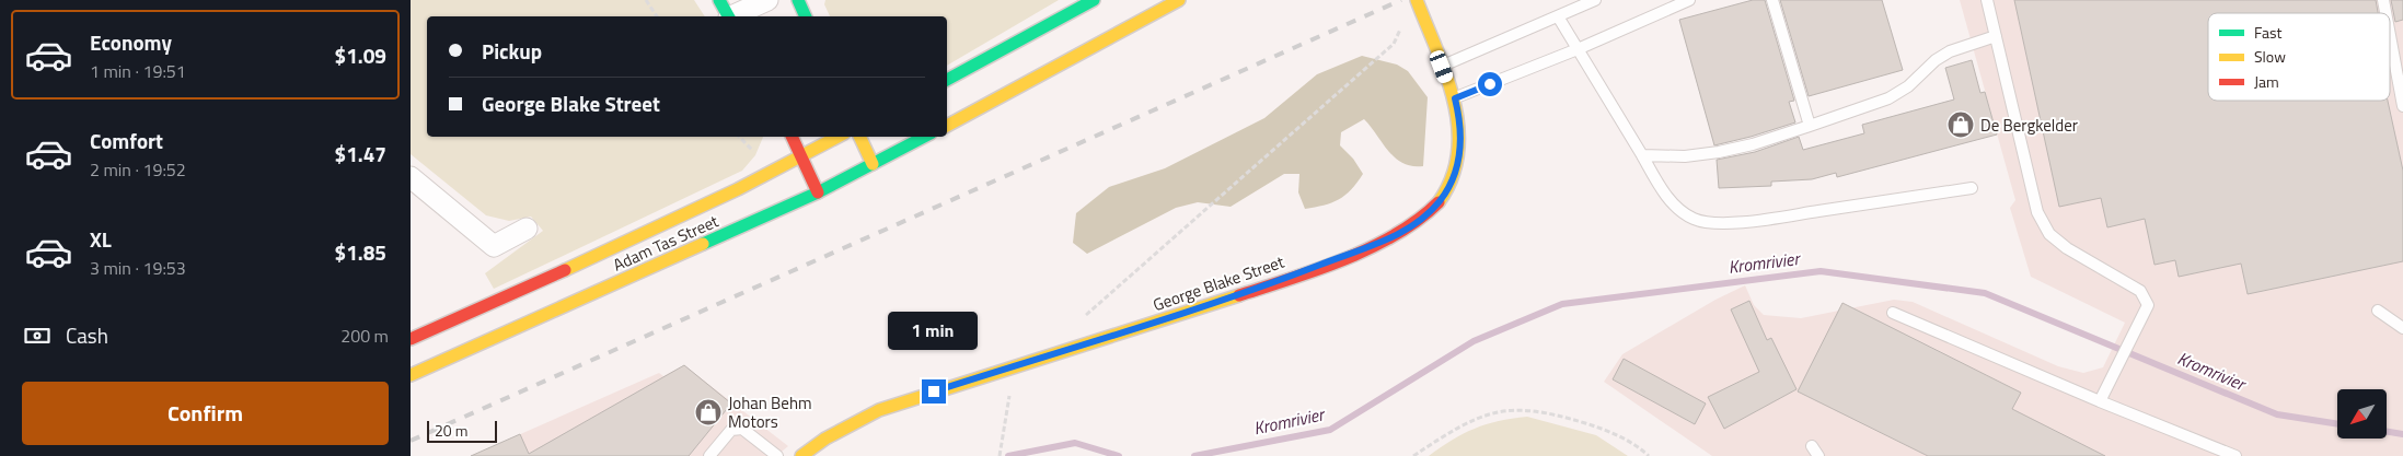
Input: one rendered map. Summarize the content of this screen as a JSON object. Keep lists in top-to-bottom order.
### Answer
{
  "streets": {
    "main road": ["Adam Tas Street", "George Blake Street"]
  },
  "water": ["Kromrivier"],
  "places": {
    "shop": ["De Bergkelder", "Johan Behm Motors"]
  },
  "legend": ["Fast", "Slow", "Jam"],
  "scale_bar": "20 m",
  "north": "bottom left",
  "page": {
    "list": [
      {
        "name": "Economy",
        "note": "1 min · 19:51",
        "value": "$1.09"
      },
      {
        "name": "Comfort",
        "note": "2 min · 19:52",
        "value": "$1.47"
      },
      {
        "name": "XL",
        "note": "3 min · 19:53",
        "value": "$1.85"
      }
    ],
    "banner": ["Pickup", "George Blake Street"],
    "pay": ["Cash", "200 m"],
    "bubble": "1 min",
    "buttons": "Confirm",
    "scale": "20 m"
  }
}
